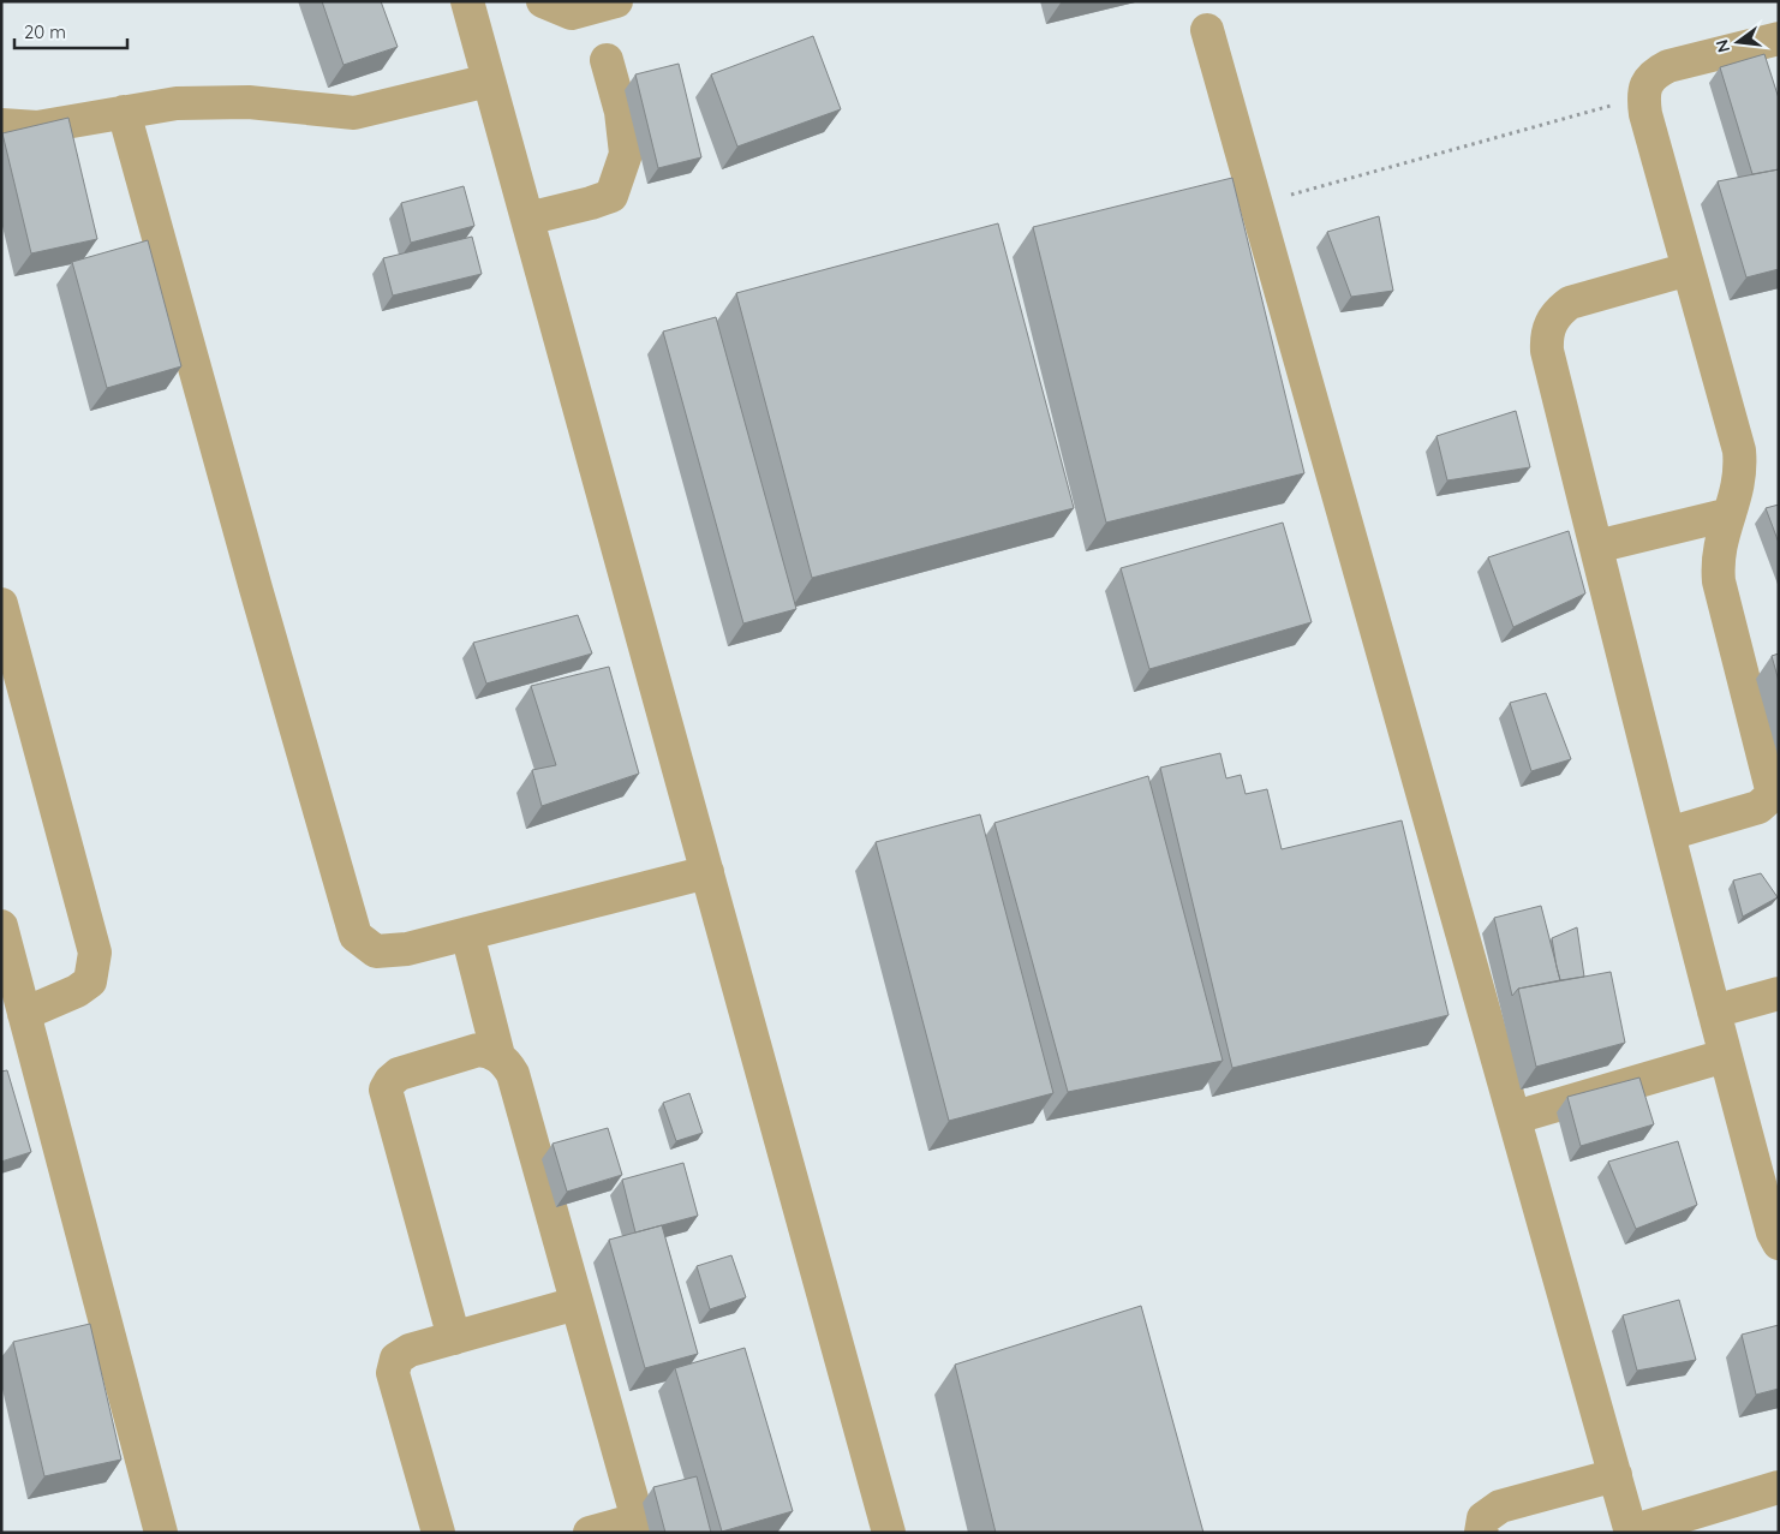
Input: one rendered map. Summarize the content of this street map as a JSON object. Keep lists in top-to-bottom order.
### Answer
{
  "scale_bar": "20 m",
  "north": "left"
}
